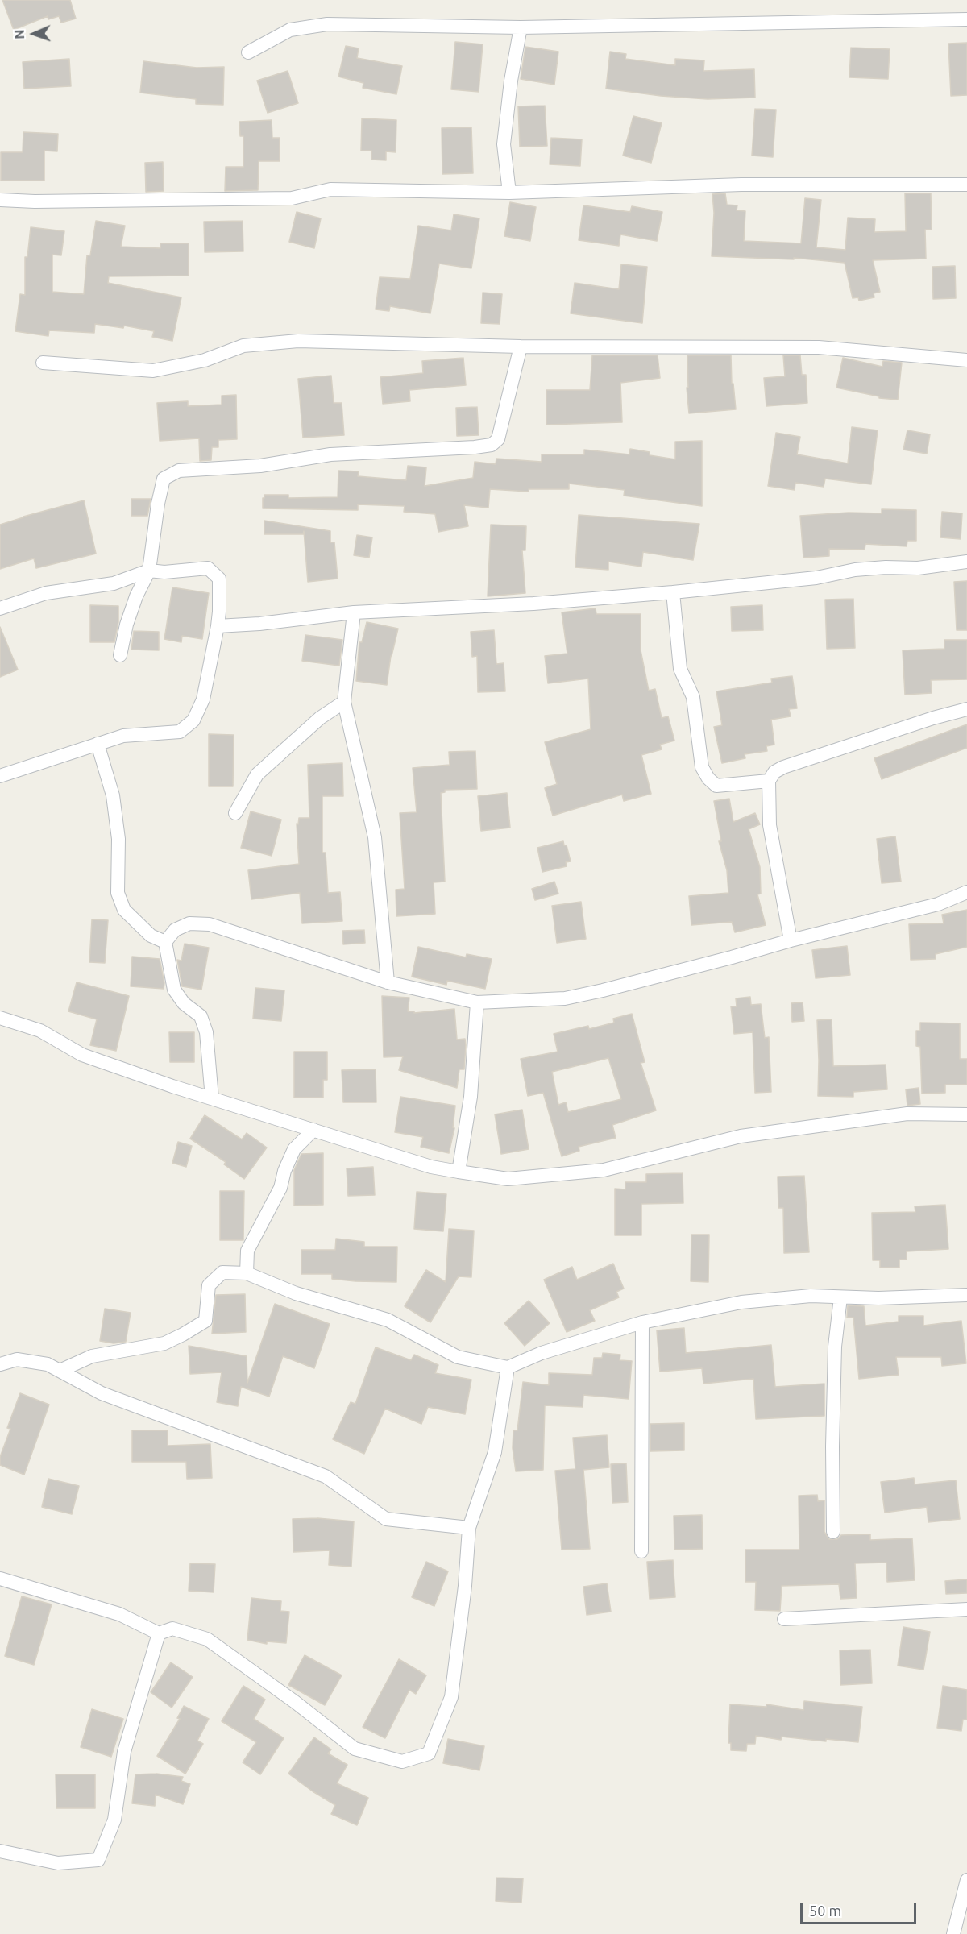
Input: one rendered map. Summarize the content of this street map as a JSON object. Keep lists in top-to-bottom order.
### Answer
{
  "scale_bar": "50 m",
  "north": "left"
}
